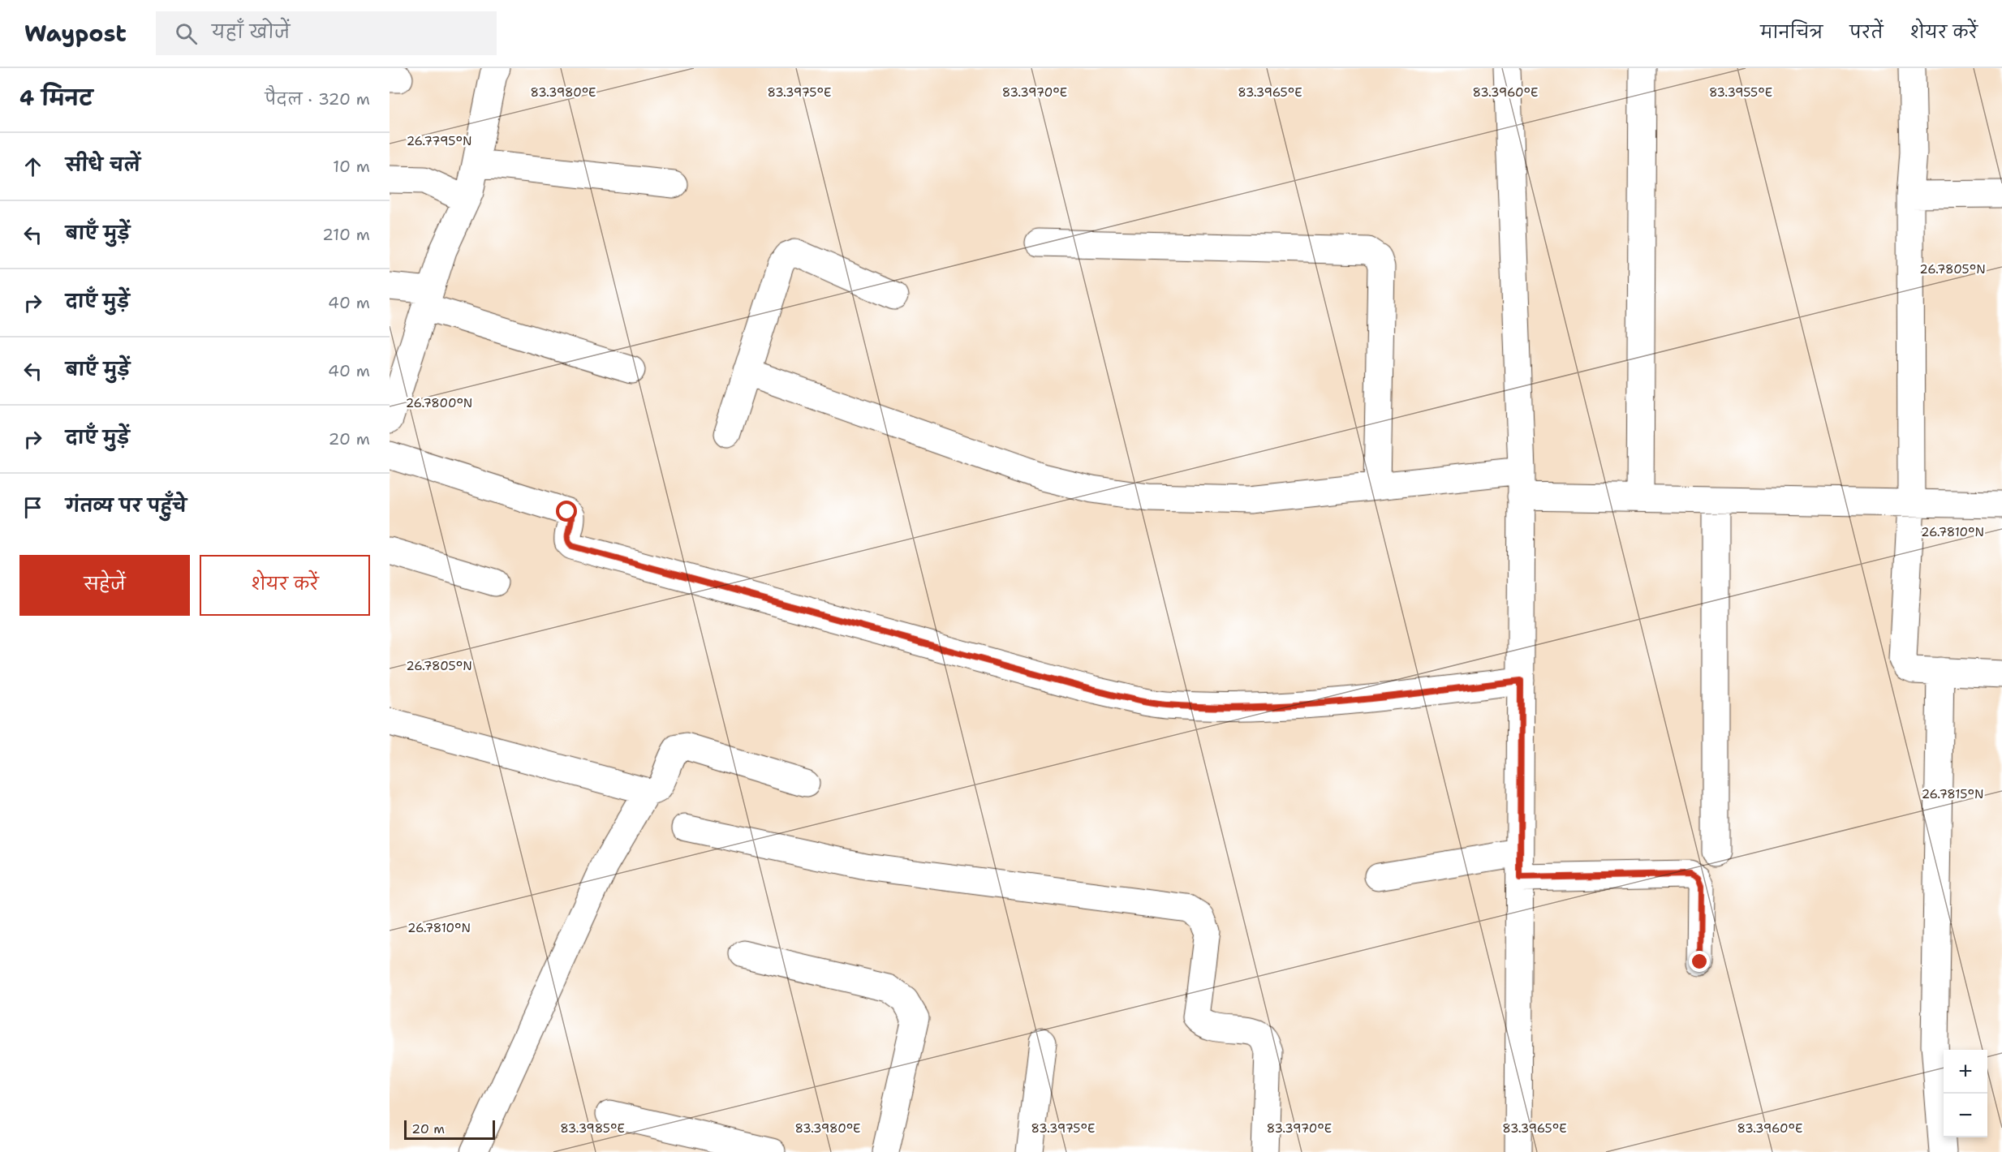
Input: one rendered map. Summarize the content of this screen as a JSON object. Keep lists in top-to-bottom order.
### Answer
{
  "scale_bar": "20 m",
  "page": {
    "header": "Waypost",
    "search": "यहाँ खोजें",
    "nav": ["मानचित्र", "परतें", "शेयर करें"],
    "heading": ["4 मिनट", "पैदल · 320 m"],
    "list": [
      ["सीधे चलें", "10 m"],
      ["बाएँ मुड़ें", "210 m"],
      ["दाएँ मुड़ें", "40 m"],
      ["बाएँ मुड़ें", "40 m"],
      ["दाएँ मुड़ें", "20 m"],
      "गंतव्य पर पहुँचे"
    ],
    "buttons": ["सहेजें", "शेयर करें"],
    "map_buttons": ["+", "−"],
    "scale": "20 m"
  },
  "coordinates": [
    "83.3980°E",
    "83.3975°E",
    "83.3970°E",
    "83.3965°E",
    "83.3960°E",
    "83.3955°E",
    "26.7795°N",
    "26.7805°N",
    "26.7800°N",
    "26.7810°N",
    "26.7815°N",
    "83.3985°E"
  ]
}
